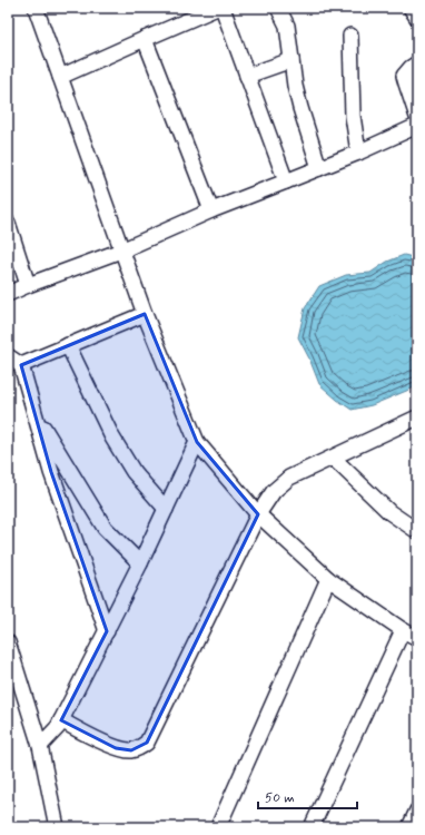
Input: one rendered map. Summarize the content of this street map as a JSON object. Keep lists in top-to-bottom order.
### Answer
{
  "scale_bar": "50 m"
}
